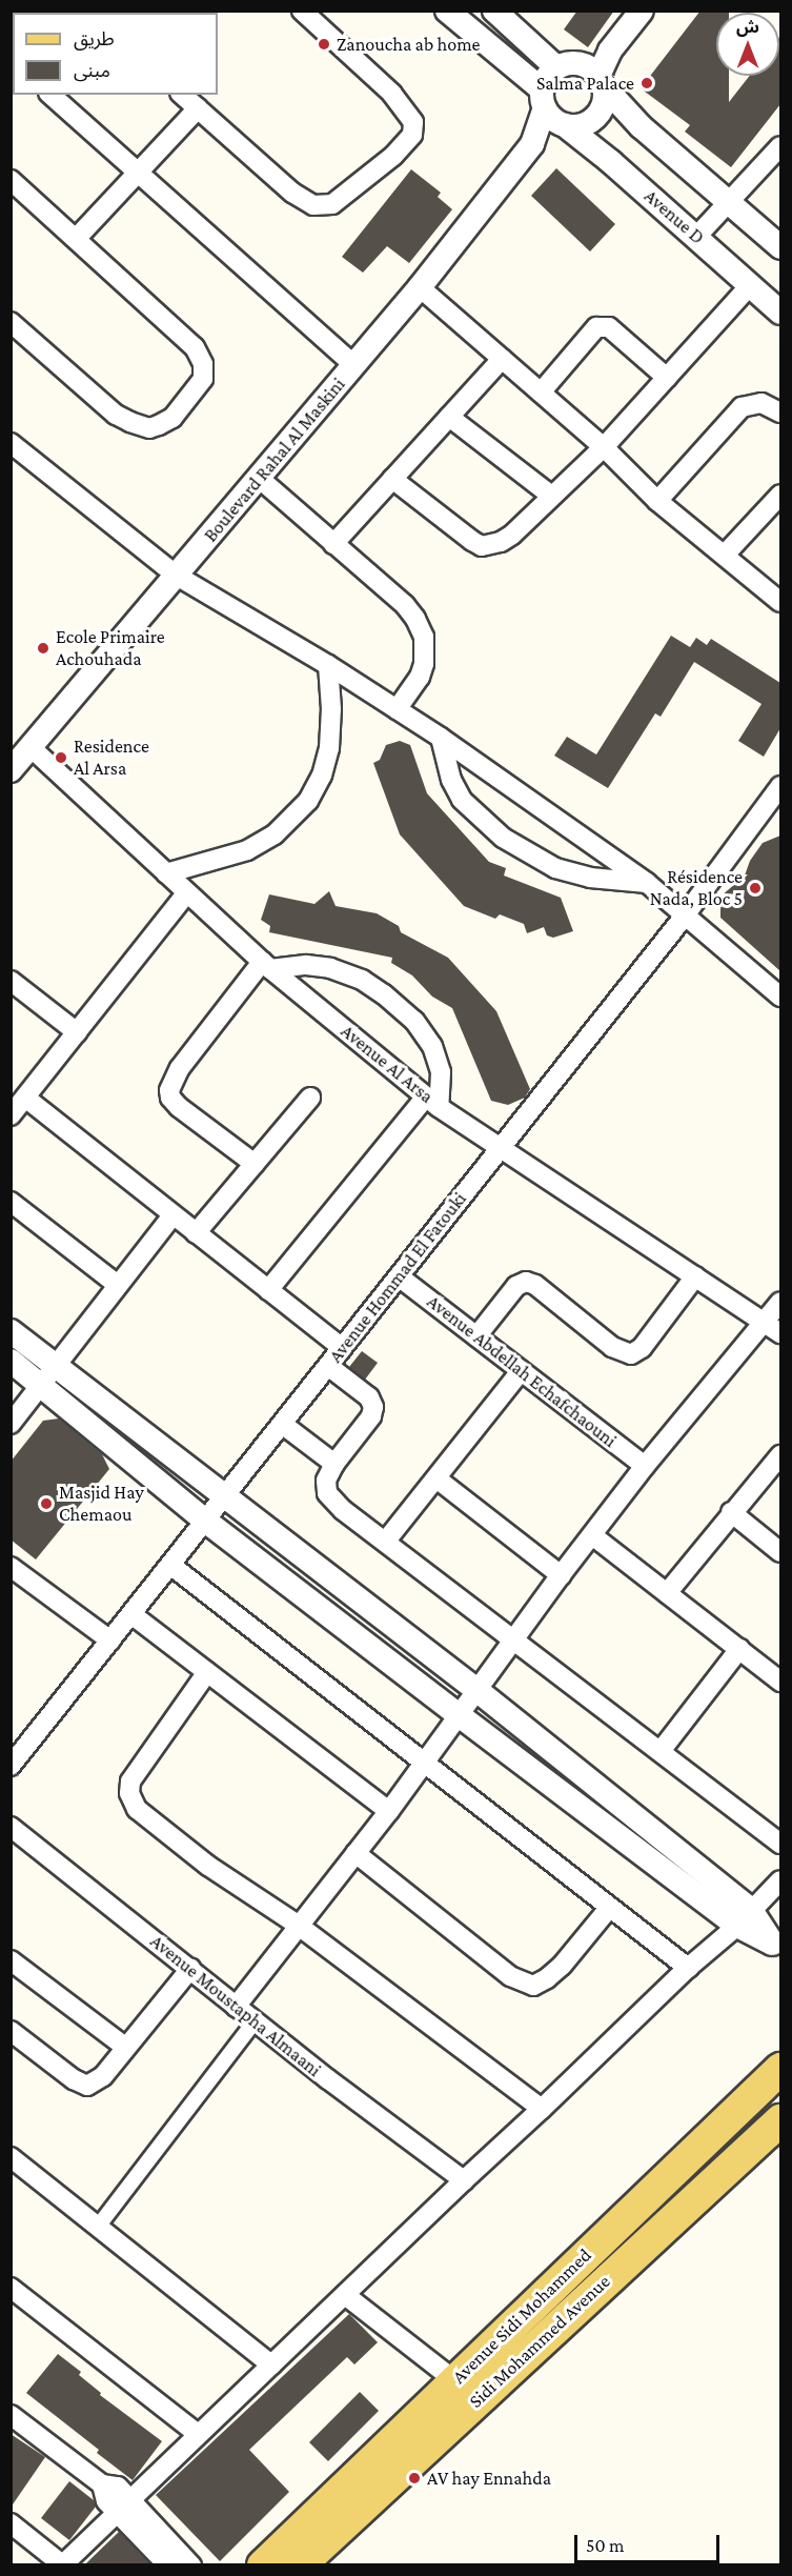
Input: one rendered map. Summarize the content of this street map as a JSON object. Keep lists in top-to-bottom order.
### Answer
{
  "streets": {
    "main road": ["Avenue Sidi Mohammed", "Sidi Mohammed Avenue"],
    "street": [
      "Avenue D",
      "Boulevard Rahal Al Maskini",
      "Avenue Al Arsa",
      "Avenue Hommad El Fatouki",
      "Avenue Abdellah Echafchaouni",
      "Avenue Moustapha Almaani"
    ]
  },
  "crossings": [
    ["Avenue D", "Boulevard Rahal Al Maskini"],
    ["Boulevard Rahal Al Maskini", "Avenue Al Arsa"],
    ["Avenue Al Arsa", "Avenue Hommad El Fatouki"],
    ["Avenue Hommad El Fatouki", "Avenue Abdellah Echafchaouni"]
  ],
  "places": [
    "Zanoucha ab home",
    "Salma Palace",
    "Ecole Primaire Achouhada",
    "Residence Al Arsa",
    "Résidence Nada, Bloc 5",
    "Masjid Hay Chemaou",
    "AV hay Ennahda"
  ],
  "legend": ["طريق", "مبنى"],
  "scale_bar": "50 m",
  "north": "top"
}
